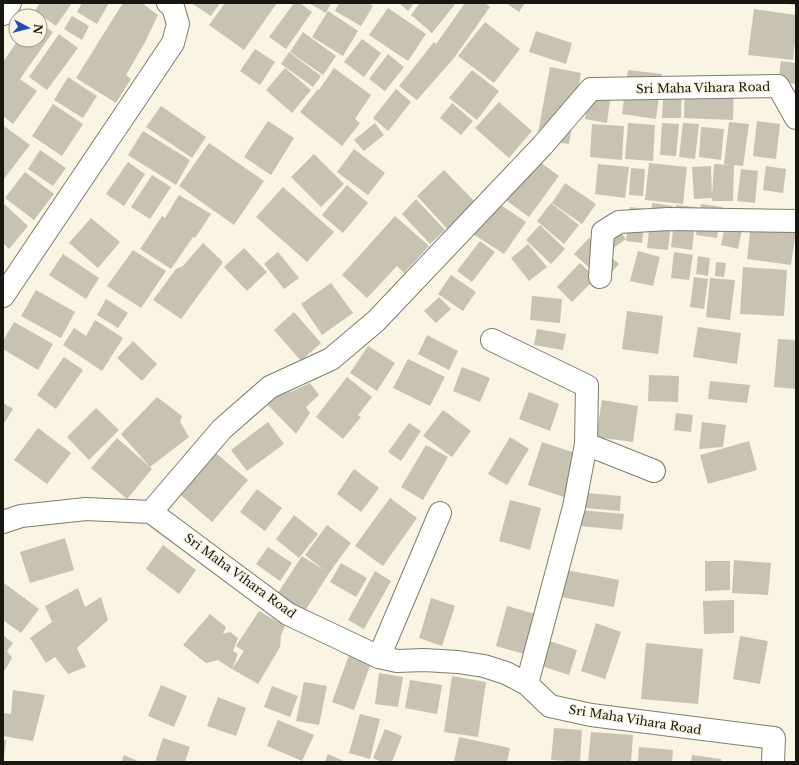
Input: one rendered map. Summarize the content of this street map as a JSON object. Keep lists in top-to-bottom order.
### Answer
{
  "streets": {
    "street": ["Sri Maha Vihara Road"]
  },
  "north": "right"
}
